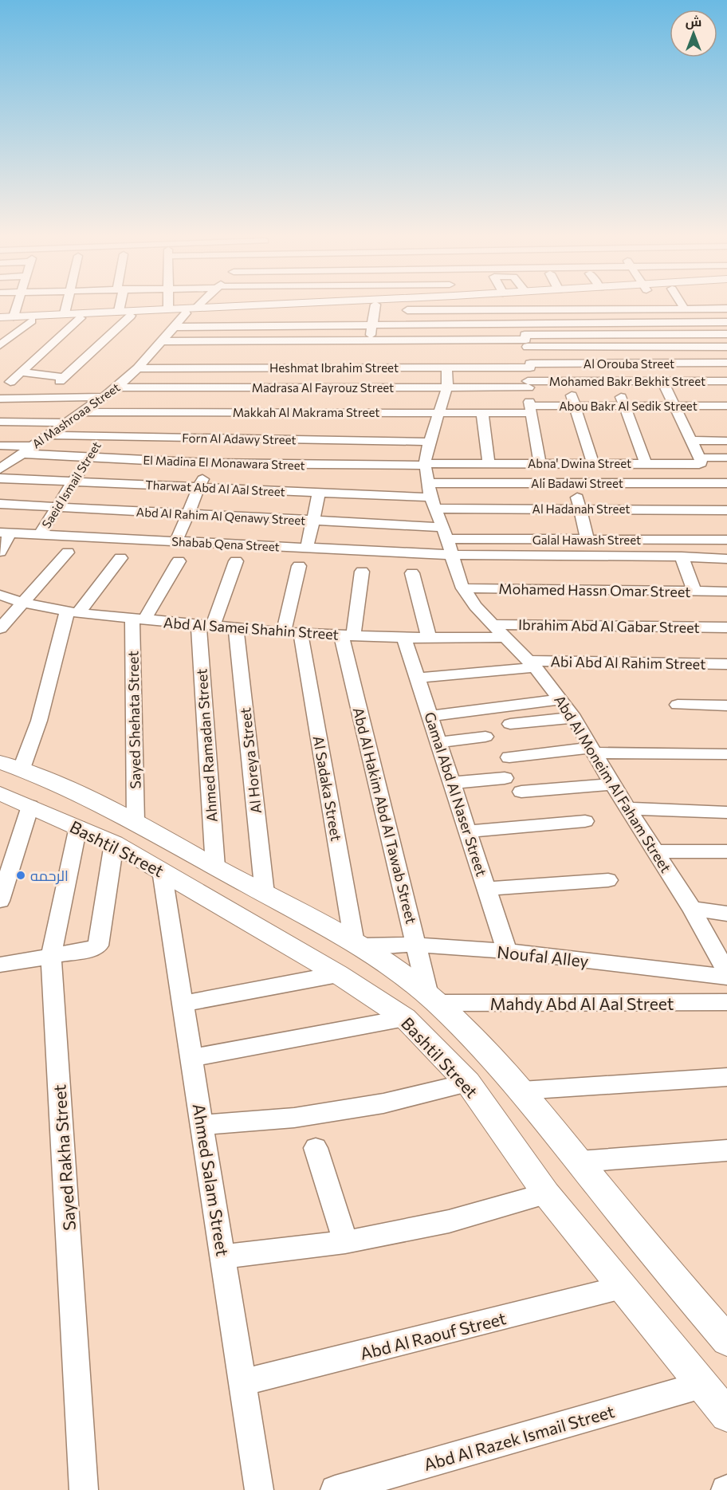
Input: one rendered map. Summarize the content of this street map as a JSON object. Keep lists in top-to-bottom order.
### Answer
{
  "streets": {
    "street": [
      "Al Orouba Street",
      "Heshmat Ibrahim Street",
      "Mohamed Bakr Bekhit Street",
      "Madrasa Al Fayrouz Street",
      "Abou Bakr Al Sedik Street",
      "Makkah Al Makrama Street",
      "Al Mashroaa Street",
      "Forn Al Adawy Street",
      "El Madina El Monawara Street",
      "Abna' Dwina Street",
      "Ali Badawi Street",
      "Saeid Ismail Street",
      "Tharwat Abd Al Aal Street",
      "Al Hadanah Street",
      "Abd Al Rahim Al Qenawy Street",
      "Galal Hawash Street",
      "Shabab Qena Street",
      "Mohamed Hassn Omar Street",
      "Ibrahim Abd Al Gabar Street",
      "Abd Al Samei Shahin Street",
      "Abi Abd Al Rahim Street",
      "Sayed Shehata Street",
      "Ahmed Ramadan Street",
      "Al Horeya Street",
      "Abd Al Moneim Al Faham Street",
      "Al Sadaka Street",
      "Gamal Abd Al Naser Street",
      "Abd Al Hakim Abd Al Tawab Street",
      "Bashtil Street",
      "Noufal Alley",
      "Mahdy Abd Al Aal Street",
      "Sayed Rakha Street",
      "Ahmed Salam Street",
      "Abd Al Raouf Street",
      "Abd Al Razek Ismail Street"
    ]
  },
  "crossings": [
    ["Al Orouba Street", "Heshmat Ibrahim Street"],
    ["Heshmat Ibrahim Street", "Al Mashroaa Street"],
    ["Heshmat Ibrahim Street", "Abd Al Moneim Al Faham Street"],
    ["Mohamed Bakr Bekhit Street", "Madrasa Al Fayrouz Street"],
    ["Mohamed Bakr Bekhit Street", "Abou Bakr Al Sedik Street"],
    ["Madrasa Al Fayrouz Street", "Al Mashroaa Street"],
    ["Madrasa Al Fayrouz Street", "Abd Al Moneim Al Faham Street"],
    ["Abou Bakr Al Sedik Street", "Makkah Al Makrama Street"],
    ["Makkah Al Makrama Street", "Al Mashroaa Street"],
    ["Makkah Al Makrama Street", "Abd Al Moneim Al Faham Street"],
    ["Al Mashroaa Street", "Forn Al Adawy Street"],
    ["Al Mashroaa Street", "El Madina El Monawara Street"],
    ["Forn Al Adawy Street", "Saeid Ismail Street"],
    ["Forn Al Adawy Street", "Abd Al Moneim Al Faham Street"],
    ["El Madina El Monawara Street", "Abna' Dwina Street"],
    ["El Madina El Monawara Street", "Saeid Ismail Street"],
    ["El Madina El Monawara Street", "Abd Al Moneim Al Faham Street"],
    ["Abna' Dwina Street", "Abd Al Moneim Al Faham Street"],
    ["Ali Badawi Street", "Tharwat Abd Al Aal Street"],
    ["Ali Badawi Street", "Al Hadanah Street"],
    ["Ali Badawi Street", "Abd Al Moneim Al Faham Street"],
    ["Saeid Ismail Street", "Tharwat Abd Al Aal Street"],
    ["Saeid Ismail Street", "Abd Al Rahim Al Qenawy Street"],
    ["Saeid Ismail Street", "Shabab Qena Street"],
    ["Tharwat Abd Al Aal Street", "Al Hadanah Street"],
    ["Tharwat Abd Al Aal Street", "Abd Al Moneim Al Faham Street"],
    ["Al Hadanah Street", "Abd Al Moneim Al Faham Street"],
    ["Abd Al Rahim Al Qenawy Street", "Galal Hawash Street"],
    ["Abd Al Rahim Al Qenawy Street", "Abd Al Moneim Al Faham Street"],
    ["Galal Hawash Street", "Abd Al Moneim Al Faham Street"],
    ["Shabab Qena Street", "Abd Al Moneim Al Faham Street"],
    ["Mohamed Hassn Omar Street", "Abd Al Moneim Al Faham Street"],
    ["Ibrahim Abd Al Gabar Street", "Abd Al Moneim Al Faham Street"],
    ["Abd Al Samei Shahin Street", "Sayed Shehata Street"],
    ["Abd Al Samei Shahin Street", "Ahmed Ramadan Street"],
    ["Abd Al Samei Shahin Street", "Al Horeya Street"],
    ["Abd Al Samei Shahin Street", "Abd Al Moneim Al Faham Street"],
    ["Abd Al Samei Shahin Street", "Al Sadaka Street"],
    ["Abd Al Samei Shahin Street", "Gamal Abd Al Naser Street"],
    ["Abd Al Samei Shahin Street", "Abd Al Hakim Abd Al Tawab Street"],
    ["Abi Abd Al Rahim Street", "Abd Al Moneim Al Faham Street"],
    ["Abi Abd Al Rahim Street", "Gamal Abd Al Naser Street"],
    ["Sayed Shehata Street", "Bashtil Street"],
    ["Ahmed Ramadan Street", "Bashtil Street"],
    ["Al Horeya Street", "Bashtil Street"],
    ["Al Sadaka Street", "Bashtil Street"],
    ["Al Sadaka Street", "Noufal Alley"],
    ["Gamal Abd Al Naser Street", "Noufal Alley"],
    ["Abd Al Hakim Abd Al Tawab Street", "Bashtil Street"],
    ["Abd Al Hakim Abd Al Tawab Street", "Noufal Alley"],
    ["Abd Al Hakim Abd Al Tawab Street", "Mahdy Abd Al Aal Street"],
    ["Bashtil Street", "Noufal Alley"],
    ["Bashtil Street", "Mahdy Abd Al Aal Street"],
    ["Bashtil Street", "Sayed Rakha Street"],
    ["Bashtil Street", "Ahmed Salam Street"],
    ["Bashtil Street", "Abd Al Raouf Street"],
    ["Bashtil Street", "Abd Al Razek Ismail Street"],
    ["Ahmed Salam Street", "Abd Al Raouf Street"]
  ],
  "places": ["الرحمه"],
  "north": "top"
}
